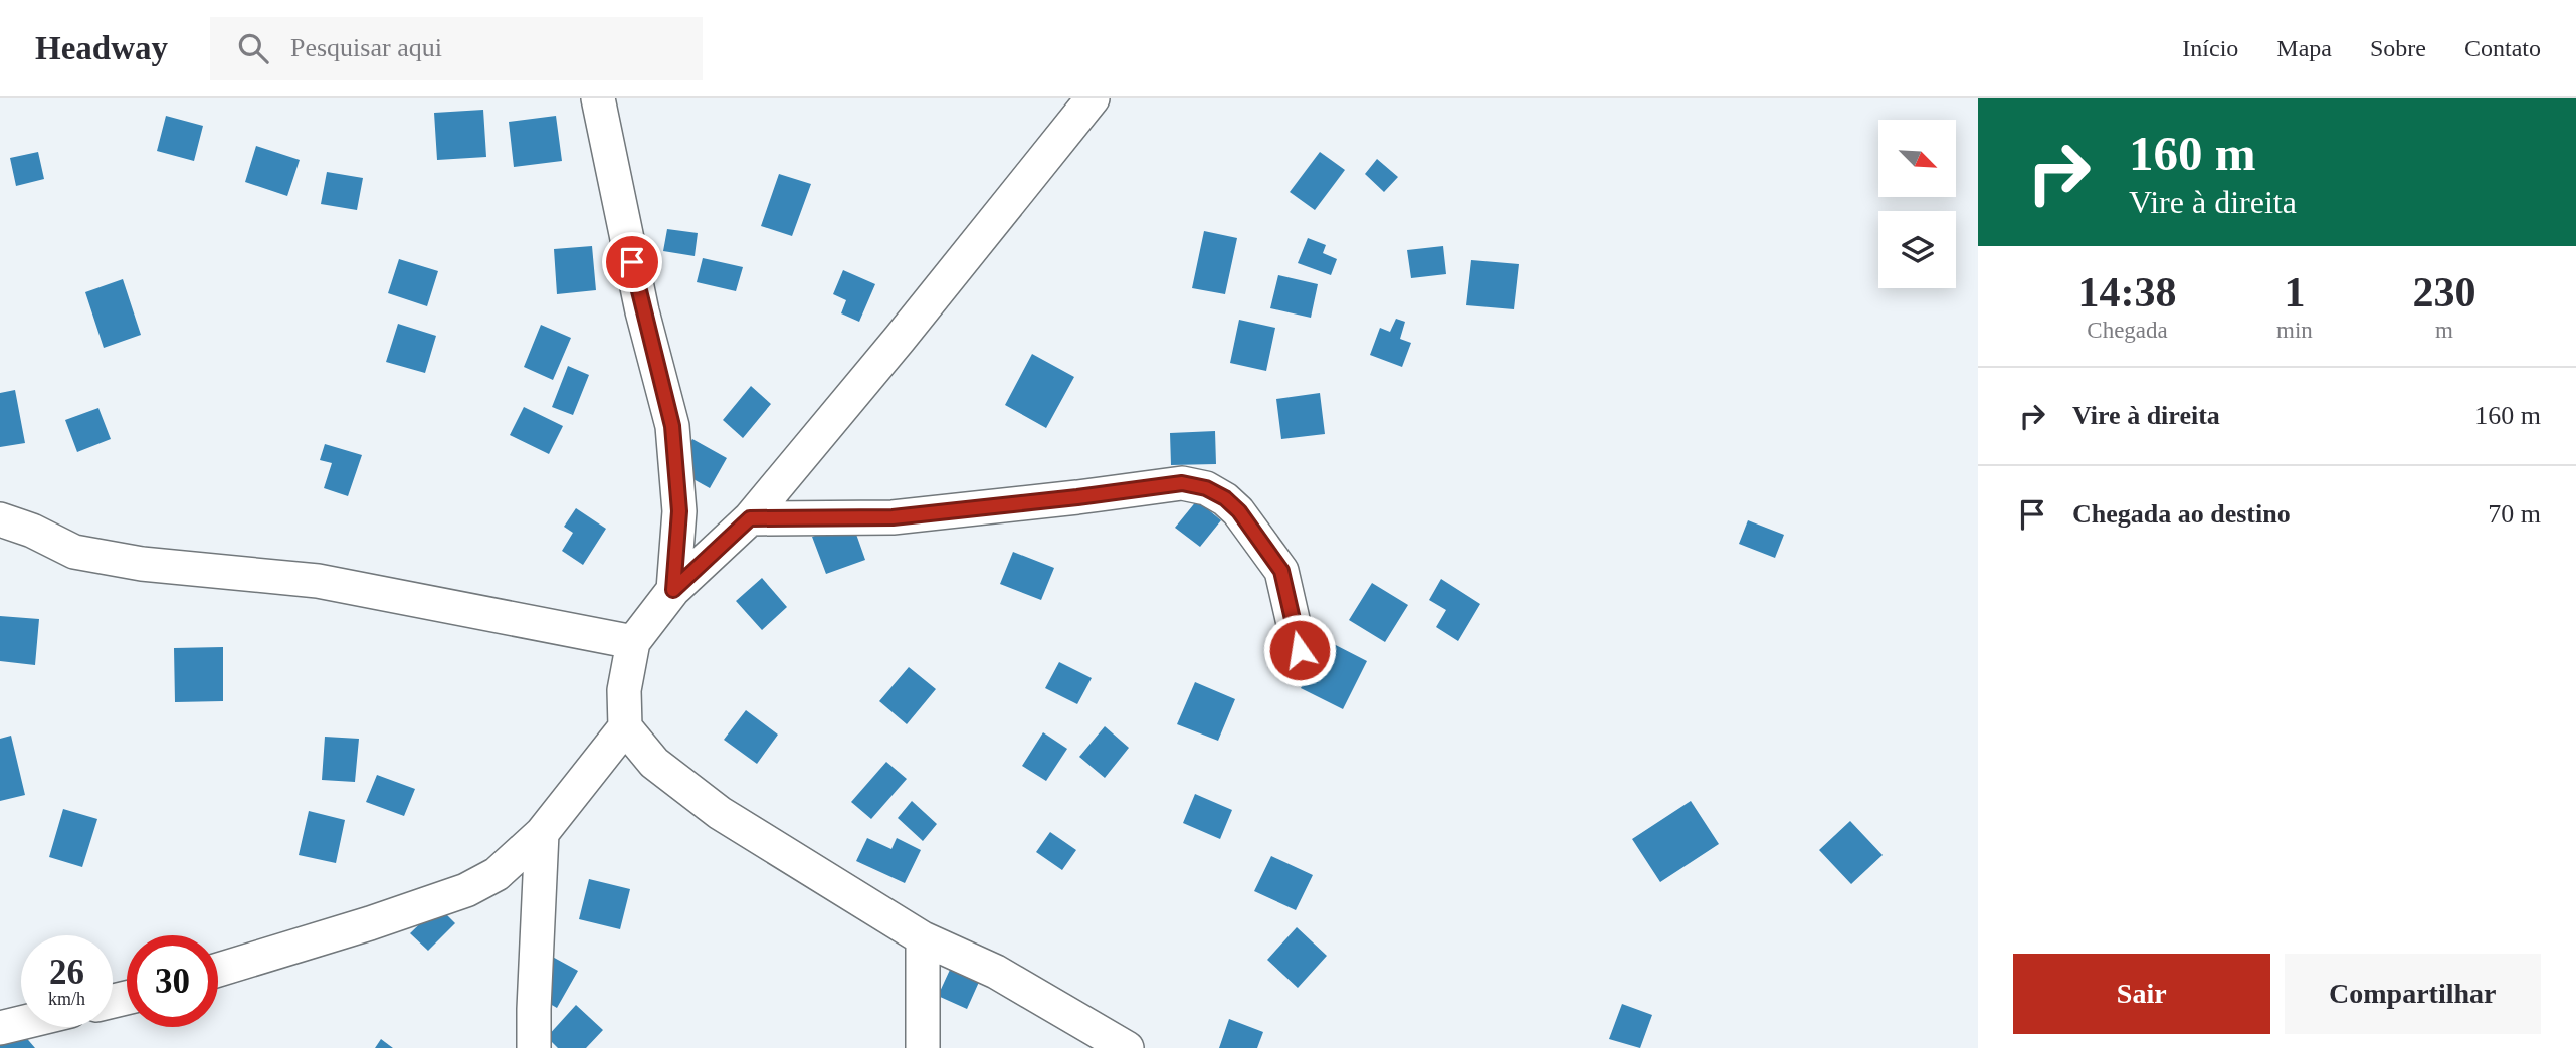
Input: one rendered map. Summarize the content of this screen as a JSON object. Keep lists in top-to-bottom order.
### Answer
{
  "north": "bottom right",
  "page": {
    "header": "Headway",
    "search": "Pesquisar aqui",
    "nav": [
      "Início",
      "Mapa",
      "Sobre",
      "Contato"
    ],
    "turn": ["160 m", "Vire à direita"],
    "eta": [
      "14:38",
      "Chegada",
      "1",
      "min",
      "230",
      "m"
    ],
    "list": [
      {
        "name": "Vire à direita",
        "value": "160 m"
      },
      {
        "name": "Chegada ao destino",
        "value": "70 m"
      }
    ],
    "speed": "26 km/h",
    "limit": "30",
    "buttons": ["Sair", "Compartilhar"]
  }
}
